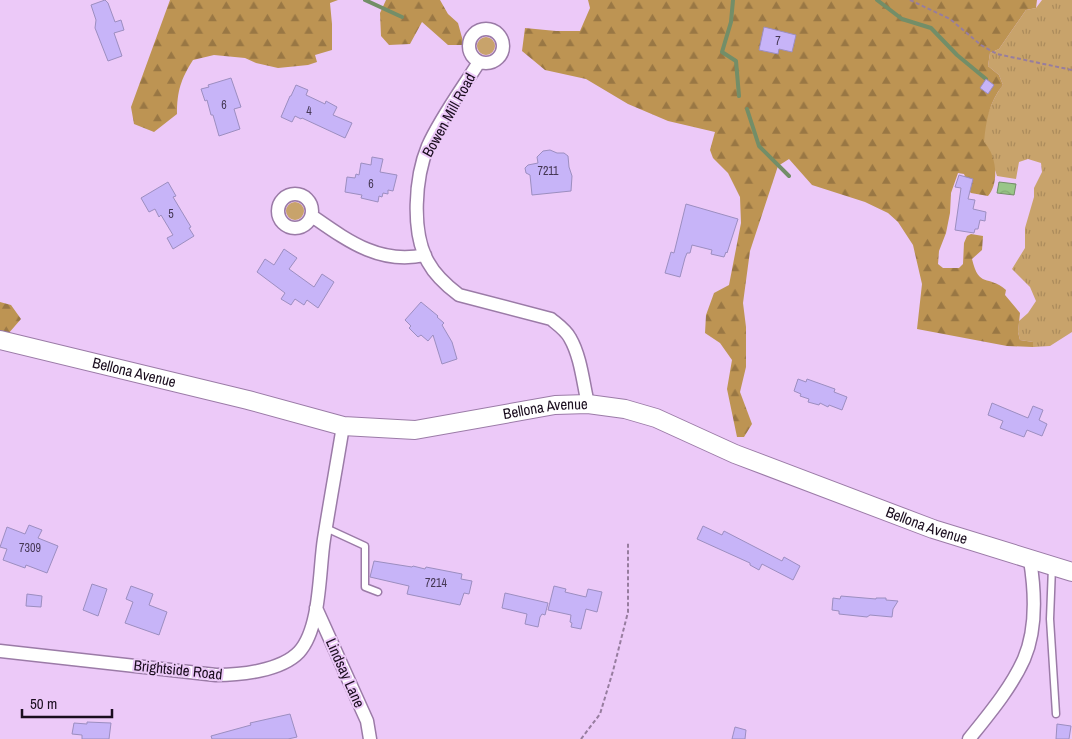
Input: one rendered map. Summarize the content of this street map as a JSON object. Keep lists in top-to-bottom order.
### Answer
{
  "streets": {
    "main road": ["Bellona Avenue"],
    "street": ["Bowen Mill Road", "Brightside Road", "Lindsay Lane"]
  },
  "crossings": [
    ["Bowen Mill Road", "Bellona Avenue"],
    ["Bellona Avenue", "Brightside Road"],
    ["Brightside Road", "Lindsay Lane"]
  ],
  "house_numbers": [
    "7",
    "6",
    "4",
    "7211",
    "6",
    "5",
    "7309",
    "7214"
  ],
  "scale_bar": "50 m"
}
